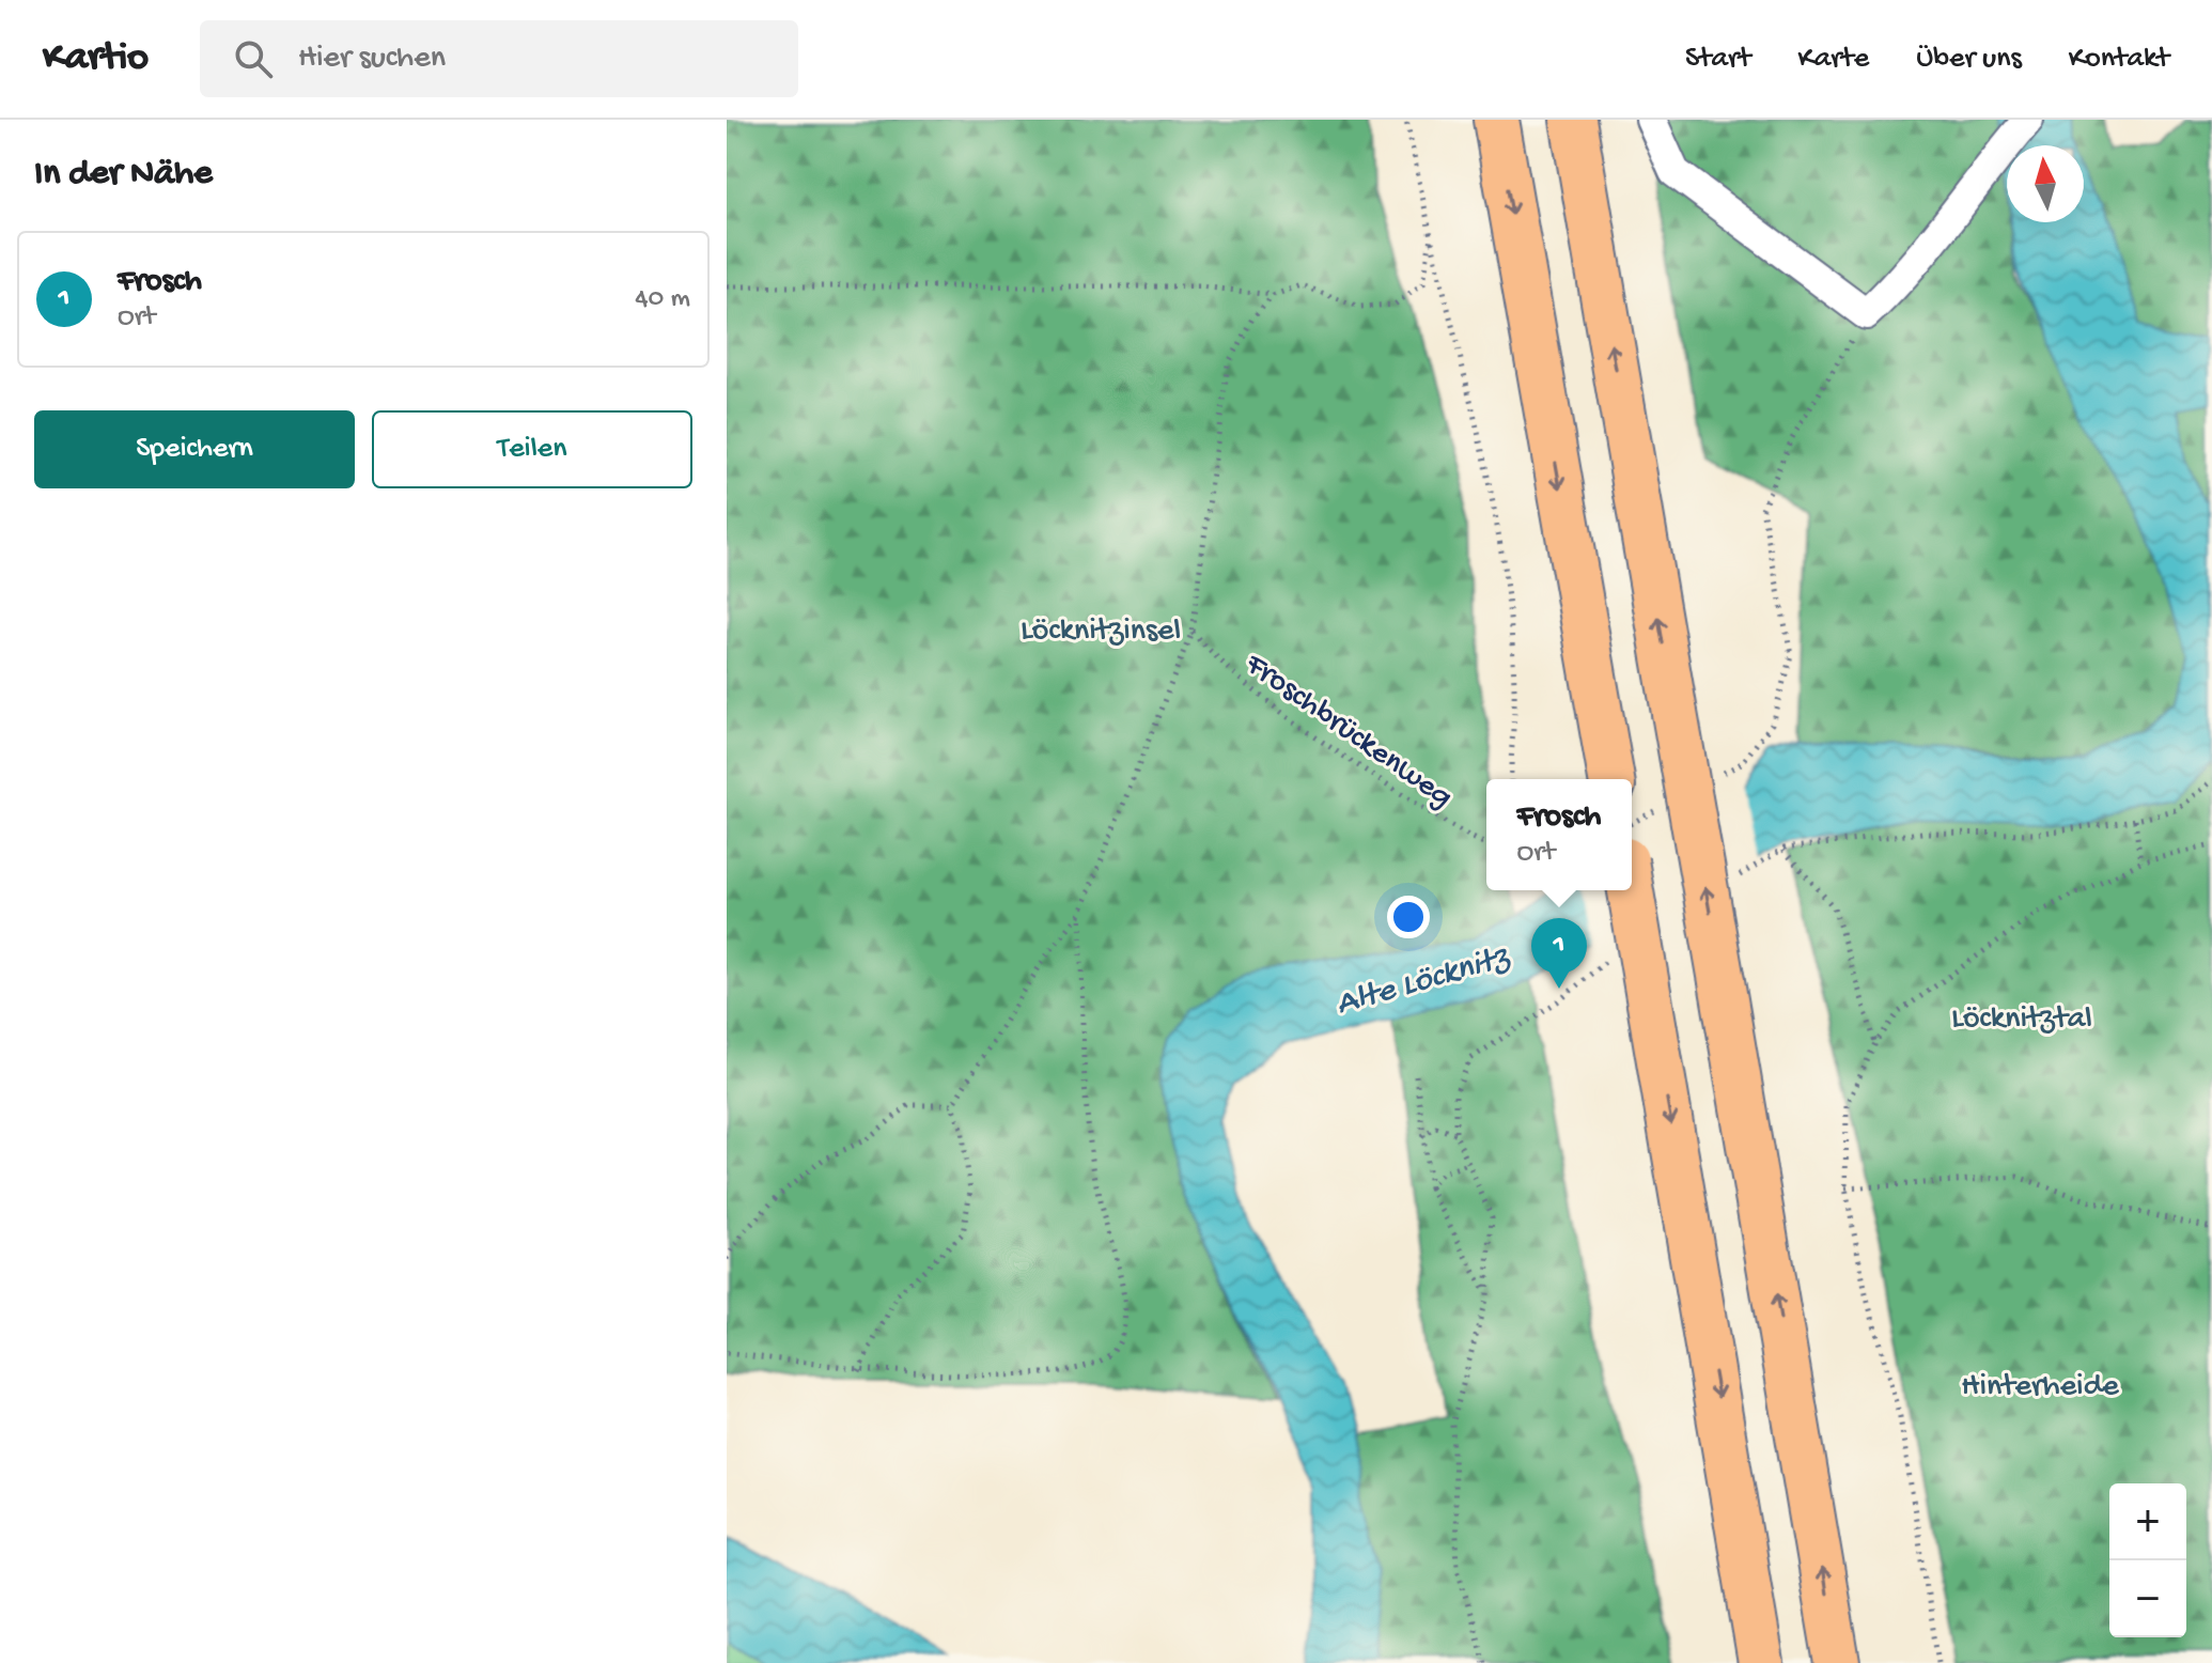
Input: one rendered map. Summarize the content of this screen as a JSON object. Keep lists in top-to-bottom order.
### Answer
{
  "streets": {
    "path": ["Froschbrückenweg"]
  },
  "water": ["Alte Löcknitz"],
  "parks": ["Löcknitzinsel", "Löcknitztal", "Hinterheide"],
  "north": "top",
  "page": {
    "header": "Kartio",
    "search": "Hier suchen",
    "nav": [
      "Start",
      "Karte",
      "Über uns",
      "Kontakt"
    ],
    "heading": "In der Nähe",
    "list": [
      {
        "mark": "1",
        "name": "Frosch",
        "note": "Ort",
        "value": "40 m"
      }
    ],
    "buttons": ["Speichern", "Teilen"],
    "popup": ["Frosch", "Ort"],
    "pins": "1",
    "map_buttons": ["+", "−"]
  }
}
